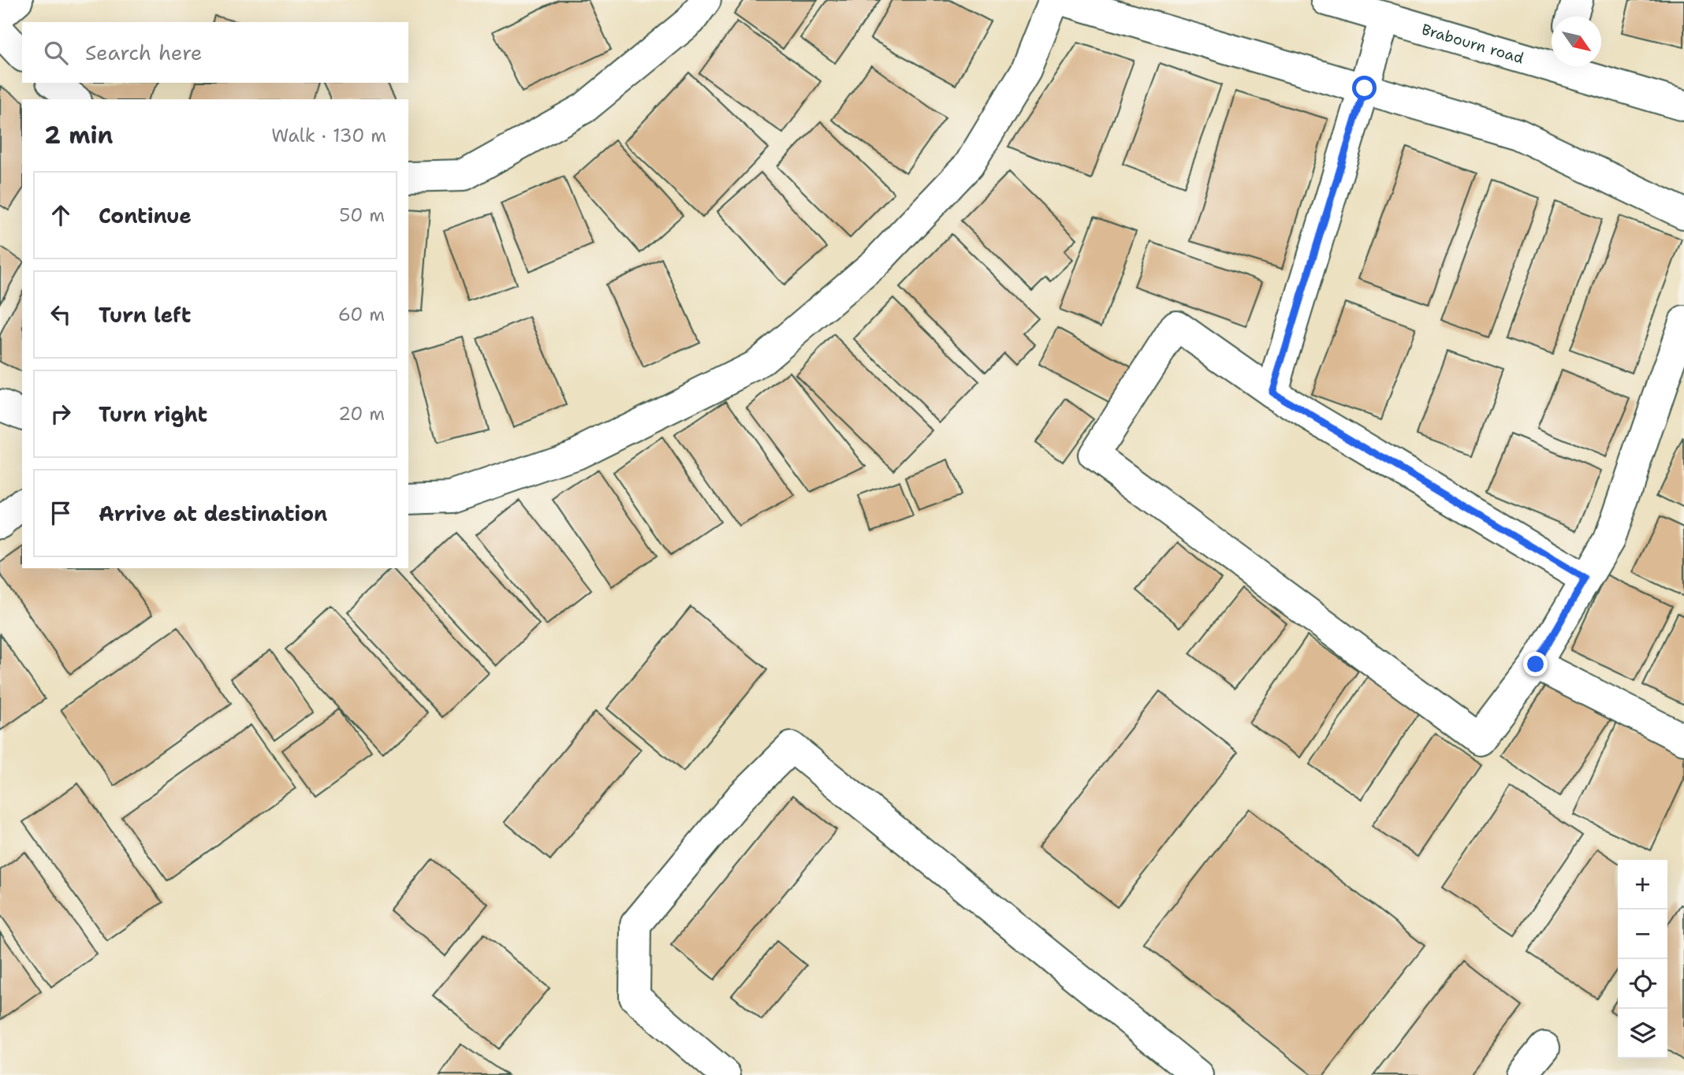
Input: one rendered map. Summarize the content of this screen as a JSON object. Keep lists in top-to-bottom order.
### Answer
{
  "streets": {
    "street": ["Brabourn road"]
  },
  "north": "bottom right",
  "page": {
    "search": "Search here",
    "heading": ["2 min", "Walk · 130 m"],
    "list": [
      ["Continue", "50 m"],
      ["Turn left", "60 m"],
      ["Turn right", "20 m"],
      "Arrive at destination"
    ],
    "map_buttons": ["+", "−"]
  }
}
